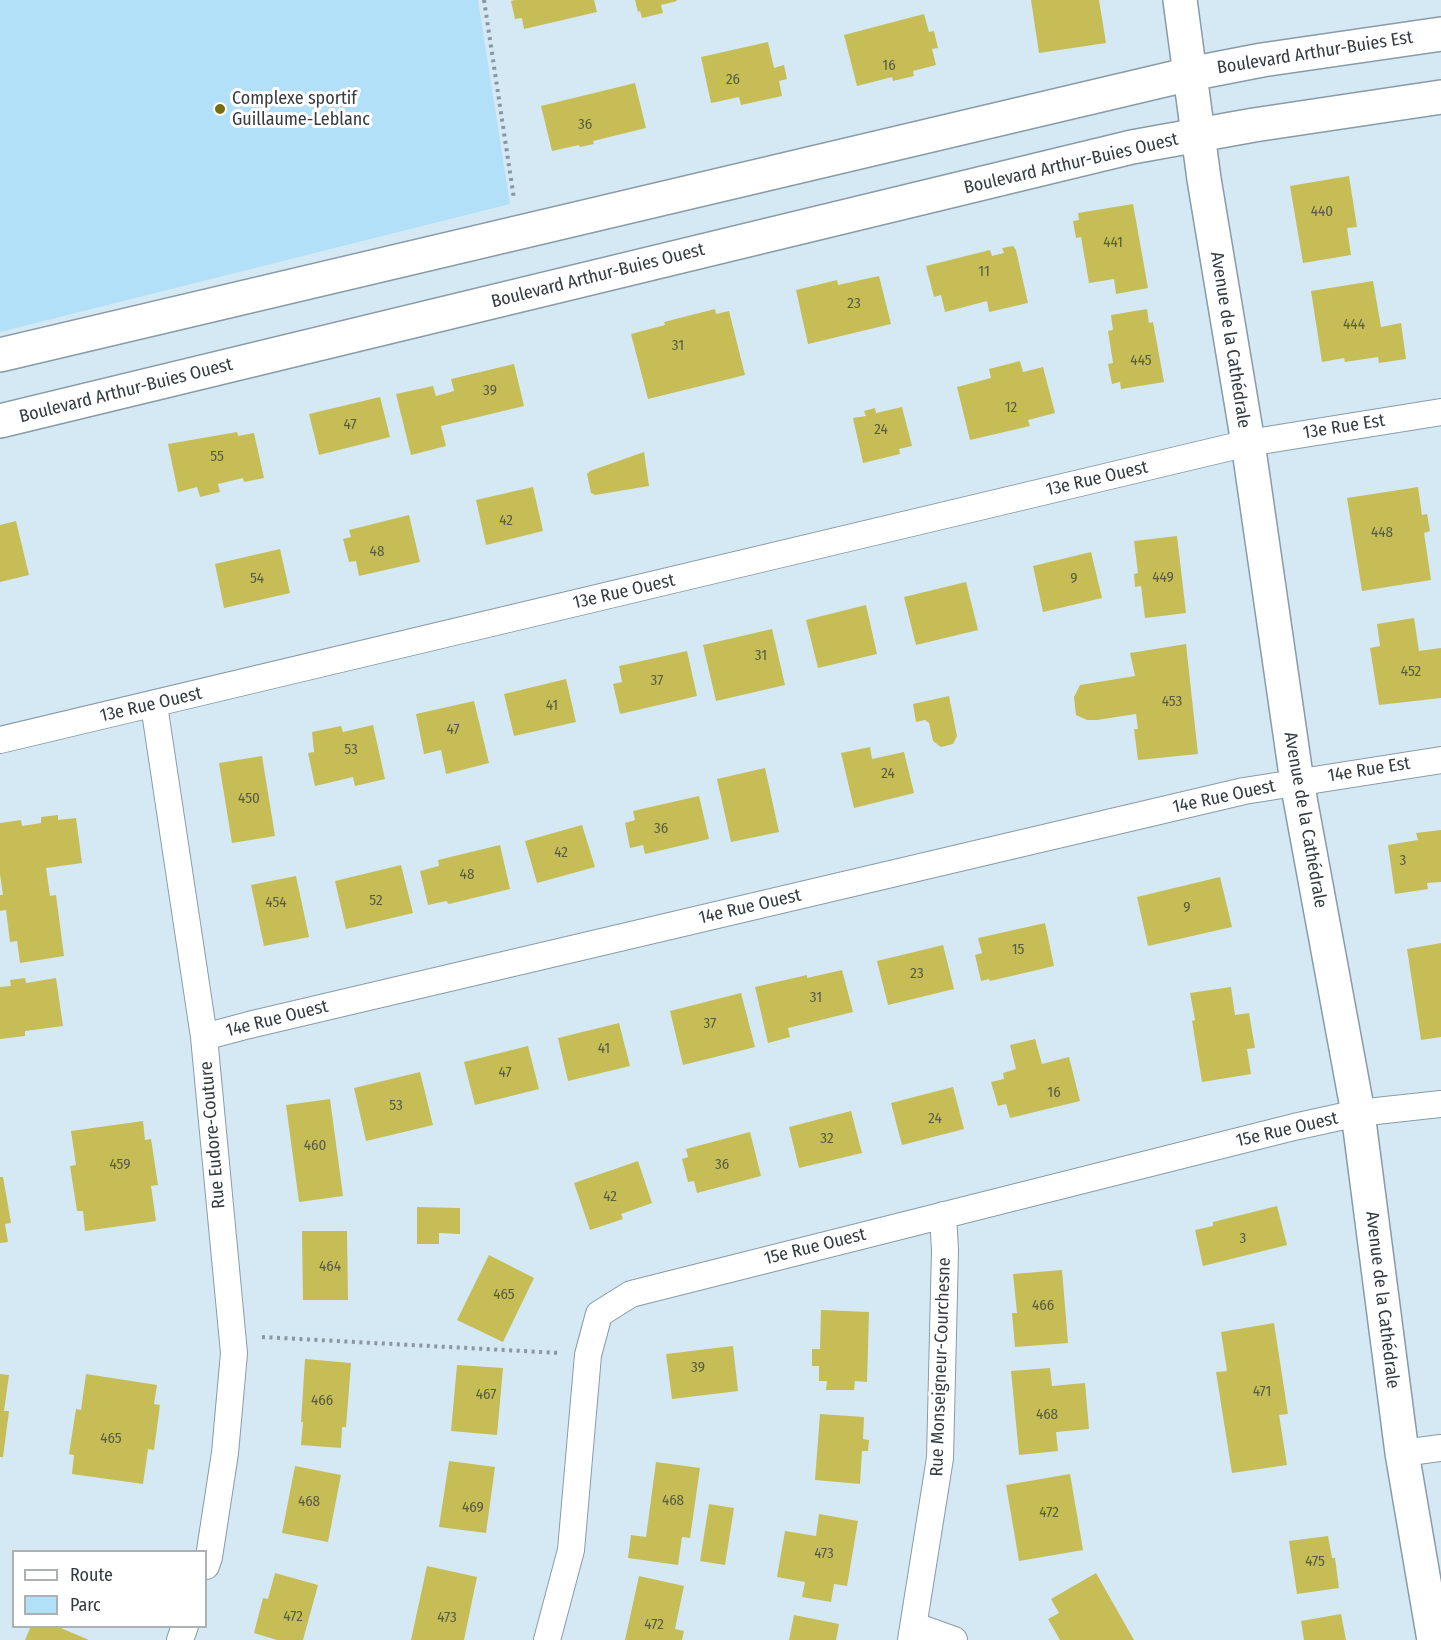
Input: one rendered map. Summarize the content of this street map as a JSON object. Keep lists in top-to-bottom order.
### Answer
{
  "streets": {
    "street": [
      "Boulevard Arthur-Buies Est",
      "Boulevard Arthur-Buies Ouest",
      "Avenue de la Cathédrale",
      "13e Rue Est",
      "13e Rue Ouest",
      "14e Rue Est",
      "14e Rue Ouest",
      "15e Rue Ouest",
      "Rue Eudore-Couture",
      "Rue Monseigneur-Courchesne"
    ]
  },
  "crossings": [
    ["Boulevard Arthur-Buies Est", "Avenue de la Cathédrale"],
    ["Boulevard Arthur-Buies Ouest", "Avenue de la Cathédrale"],
    ["Avenue de la Cathédrale", "13e Rue Est"],
    ["Avenue de la Cathédrale", "13e Rue Ouest"],
    ["Avenue de la Cathédrale", "14e Rue Est"],
    ["Avenue de la Cathédrale", "14e Rue Ouest"],
    ["Avenue de la Cathédrale", "15e Rue Ouest"],
    ["13e Rue Est", "13e Rue Ouest"],
    ["13e Rue Ouest", "Rue Eudore-Couture"],
    ["14e Rue Est", "14e Rue Ouest"],
    ["14e Rue Ouest", "Rue Eudore-Couture"],
    ["15e Rue Ouest", "Rue Monseigneur-Courchesne"]
  ],
  "places": ["Complexe sportif Guillaume-Leblanc"],
  "house_numbers": [
    "16",
    "26",
    "36",
    "440",
    "441",
    "11",
    "23",
    "444",
    "31",
    "445",
    "39",
    "12",
    "47",
    "24",
    "55",
    "42",
    "448",
    "48",
    "449",
    "54",
    "9",
    "31",
    "452",
    "37",
    "453",
    "41",
    "47",
    "53",
    "24",
    "450",
    "36",
    "42",
    "3",
    "48",
    "52",
    "454",
    "9",
    "15",
    "23",
    "31",
    "37",
    "41",
    "47",
    "16",
    "53",
    "24",
    "32",
    "460",
    "459",
    "36",
    "42",
    "3",
    "464",
    "465",
    "466",
    "39",
    "471",
    "467",
    "466",
    "468",
    "465",
    "468",
    "468",
    "469",
    "472",
    "473",
    "475",
    "472",
    "473",
    "472"
  ],
  "legend": ["Route", "Parc"]
}
